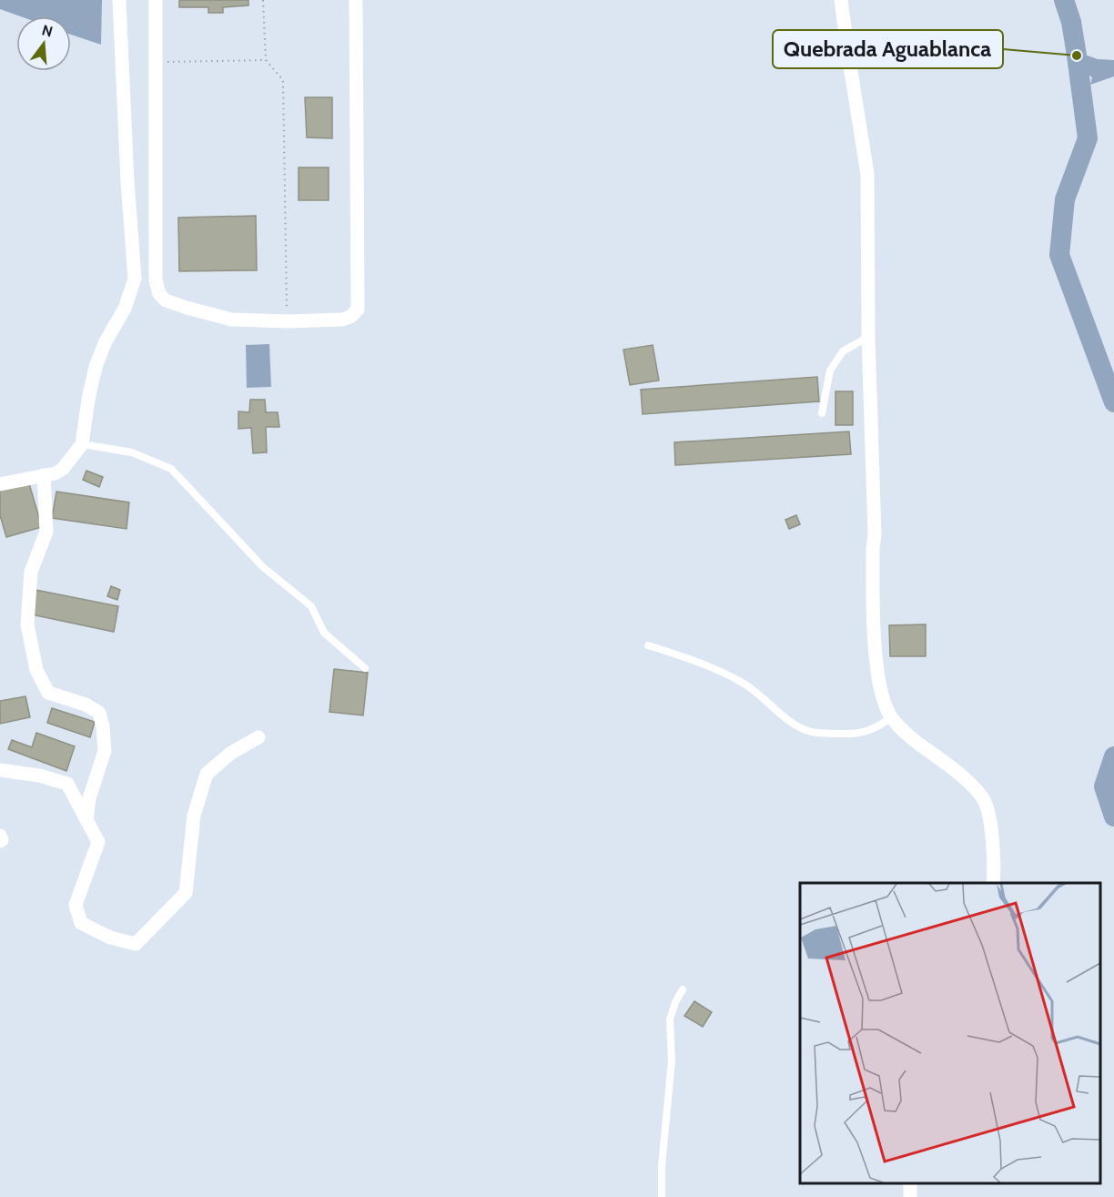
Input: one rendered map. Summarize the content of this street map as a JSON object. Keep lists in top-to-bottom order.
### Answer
{
  "places": ["Quebrada Aguablanca"],
  "north": "top"
}
